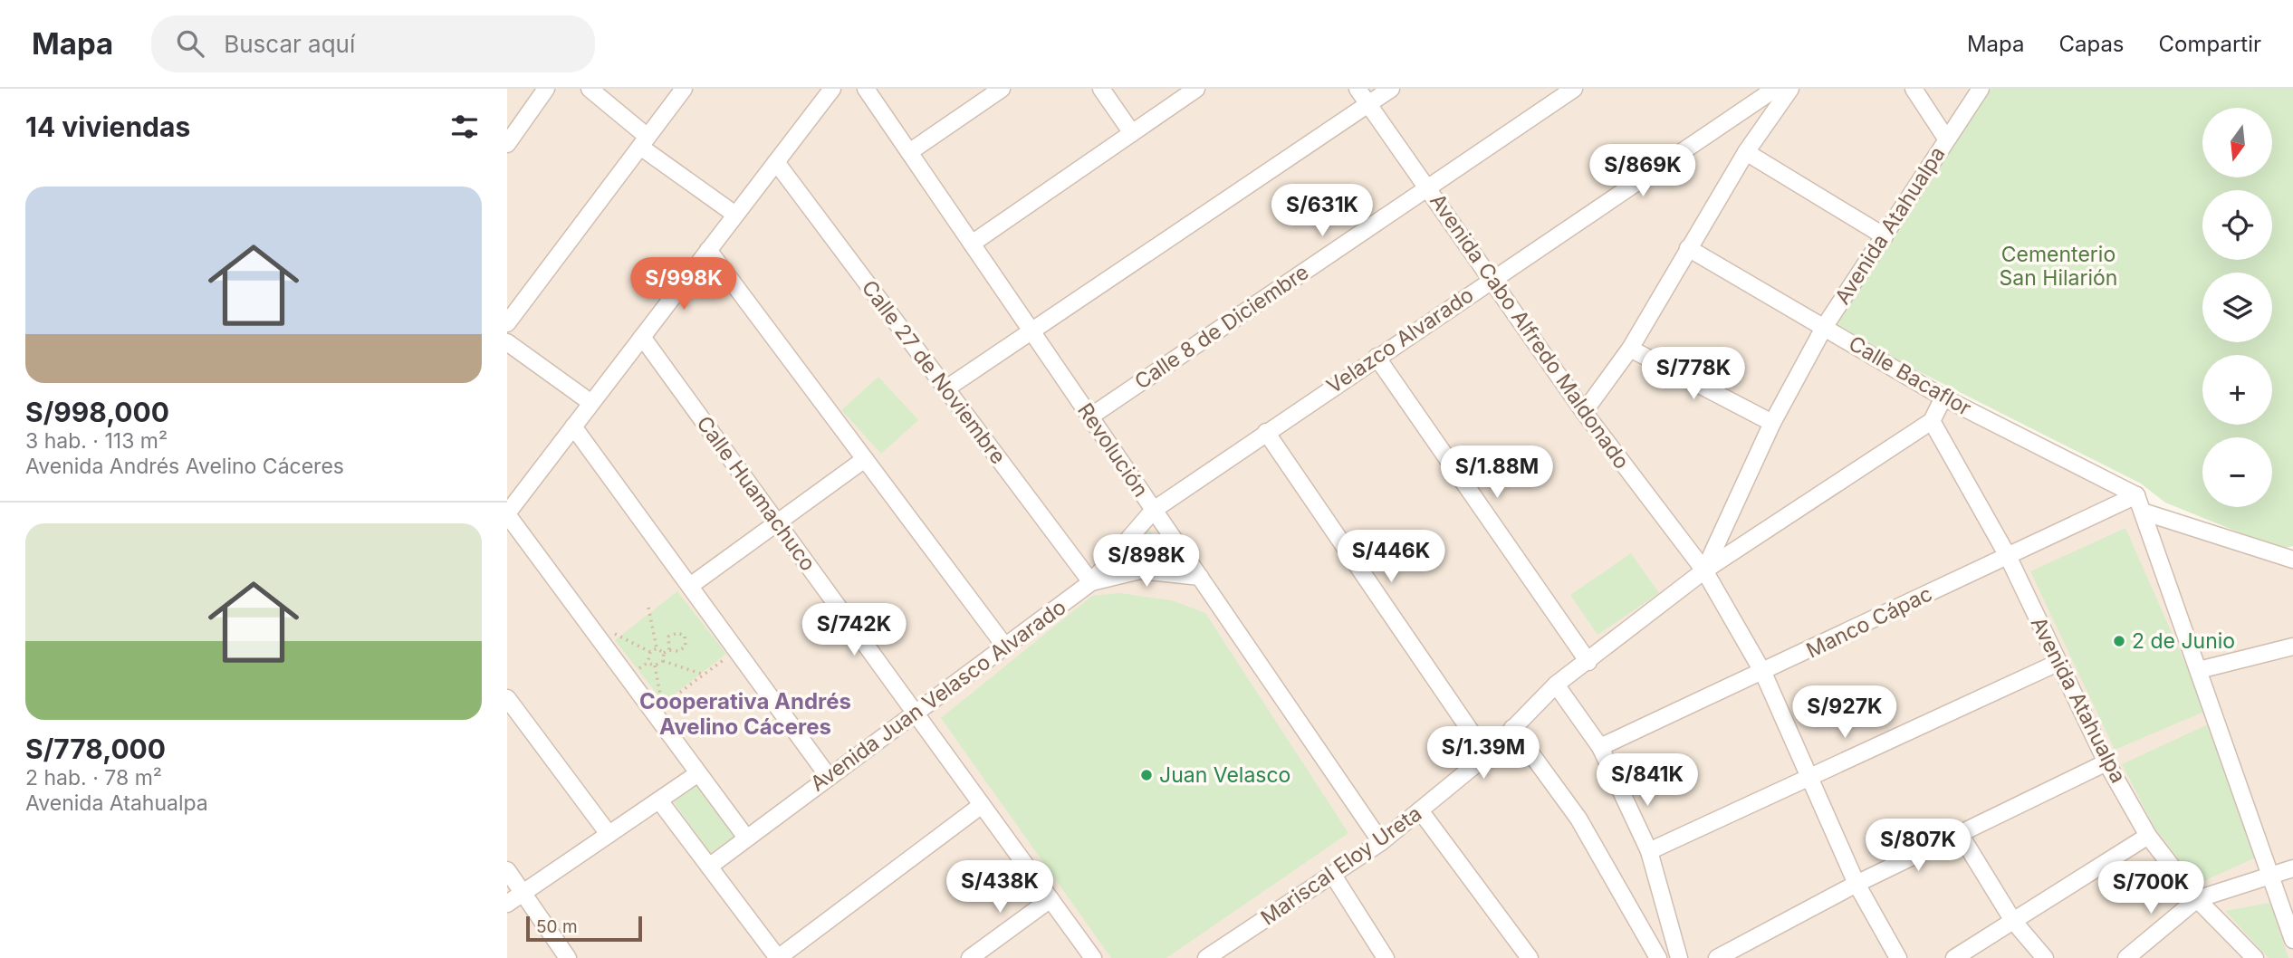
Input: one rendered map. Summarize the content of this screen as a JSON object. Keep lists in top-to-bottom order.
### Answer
{
  "streets": {
    "street": [
      "Avenida Atahualpa",
      "Calle 8 de Diciembre",
      "Avenida Cabo Alfredo Maldonado",
      "Velazco Alvarado",
      "Calle 27 de Noviembre",
      "Calle Bacaflor",
      "Revolución",
      "Calle Huamachuco",
      "Manco Cápac",
      "Avenida Juan Velasco Alvarado",
      "Mariscal Eloy Ureta"
    ]
  },
  "crossings": [
    ["Avenida Atahualpa", "Avenida Cabo Alfredo Maldonado"],
    ["Avenida Atahualpa", "Calle Bacaflor"],
    ["Avenida Atahualpa", "Manco Cápac"],
    ["Avenida Atahualpa", "Mariscal Eloy Ureta"],
    ["Calle 8 de Diciembre", "Avenida Cabo Alfredo Maldonado"],
    ["Calle 8 de Diciembre", "Revolución"],
    ["Avenida Cabo Alfredo Maldonado", "Velazco Alvarado"],
    ["Avenida Cabo Alfredo Maldonado", "Manco Cápac"],
    ["Avenida Cabo Alfredo Maldonado", "Mariscal Eloy Ureta"],
    ["Velazco Alvarado", "Revolución"],
    ["Velazco Alvarado", "Avenida Juan Velasco Alvarado"],
    ["Calle 27 de Noviembre", "Avenida Juan Velasco Alvarado"],
    ["Calle Bacaflor", "Manco Cápac"],
    ["Revolución", "Avenida Juan Velasco Alvarado"],
    ["Revolución", "Mariscal Eloy Ureta"],
    ["Calle Huamachuco", "Avenida Juan Velasco Alvarado"]
  ],
  "districts": ["Cooperativa Andrés Avelino Cáceres"],
  "parks": ["Cementerio San Hilarión"],
  "places": ["2 de Junio", "Juan Velasco"],
  "scale_bar": "50 m",
  "north": "bottom",
  "page": {
    "header": "Mapa",
    "search": "Buscar aquí",
    "nav": ["Mapa", "Capas", "Compartir"],
    "heading": "14 viviendas",
    "map_buttons": ["+", "−"],
    "price": [
      "S/869K",
      "S/631K",
      "S/998K",
      "S/778K",
      "S/1.88M",
      "S/446K",
      "S/898K",
      "S/742K",
      "S/927K",
      "S/1.39M",
      "S/841K",
      "S/807K",
      "S/438K",
      "S/700K"
    ],
    "list": [
      {
        "name": "S/998,000",
        "note": "3 hab. · 113 m² · Avenida Andrés Avelino Cáceres"
      },
      {
        "name": "S/778,000",
        "note": "2 hab. · 78 m² · Avenida Atahualpa"
      }
    ],
    "scale": "50 m"
  }
}
